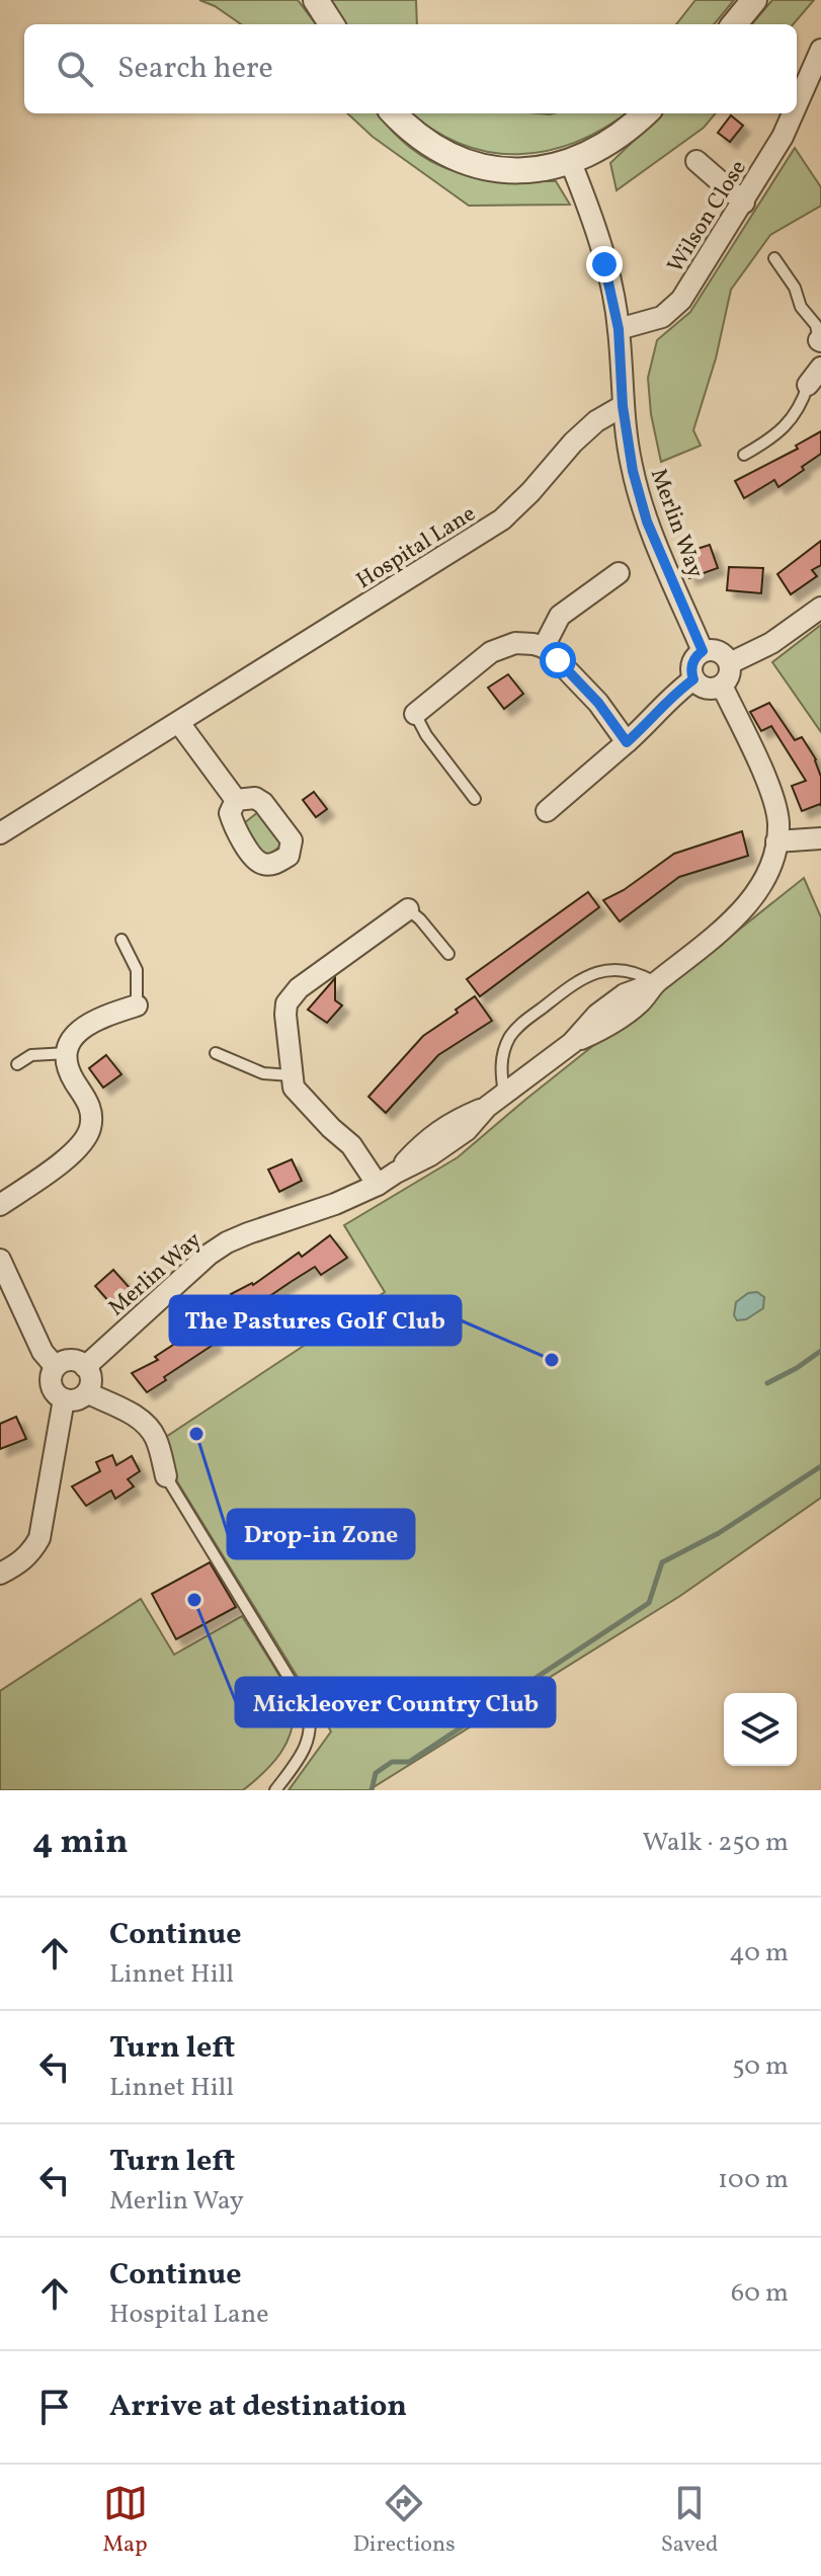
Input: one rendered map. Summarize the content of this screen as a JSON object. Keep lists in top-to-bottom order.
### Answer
{
  "streets": {
    "street": ["Wilson Close", "Merlin Way", "Hospital Lane"]
  },
  "crossings": [
    ["Merlin Way", "Hospital Lane"]
  ],
  "places": ["The Pastures Golf Club", "Drop-in Zone", "Mickleover Country Club"],
  "page": {
    "search": "Search here",
    "heading": ["4 min", "Walk · 250 m"],
    "list": [
      ["Continue", "Linnet Hill", "40 m"],
      ["Turn left", "Linnet Hill", "50 m"],
      ["Turn left", "Merlin Way", "100 m"],
      ["Continue", "Hospital Lane", "60 m"],
      "Arrive at destination"
    ],
    "nav": ["Map", "Directions", "Saved"]
  }
}
